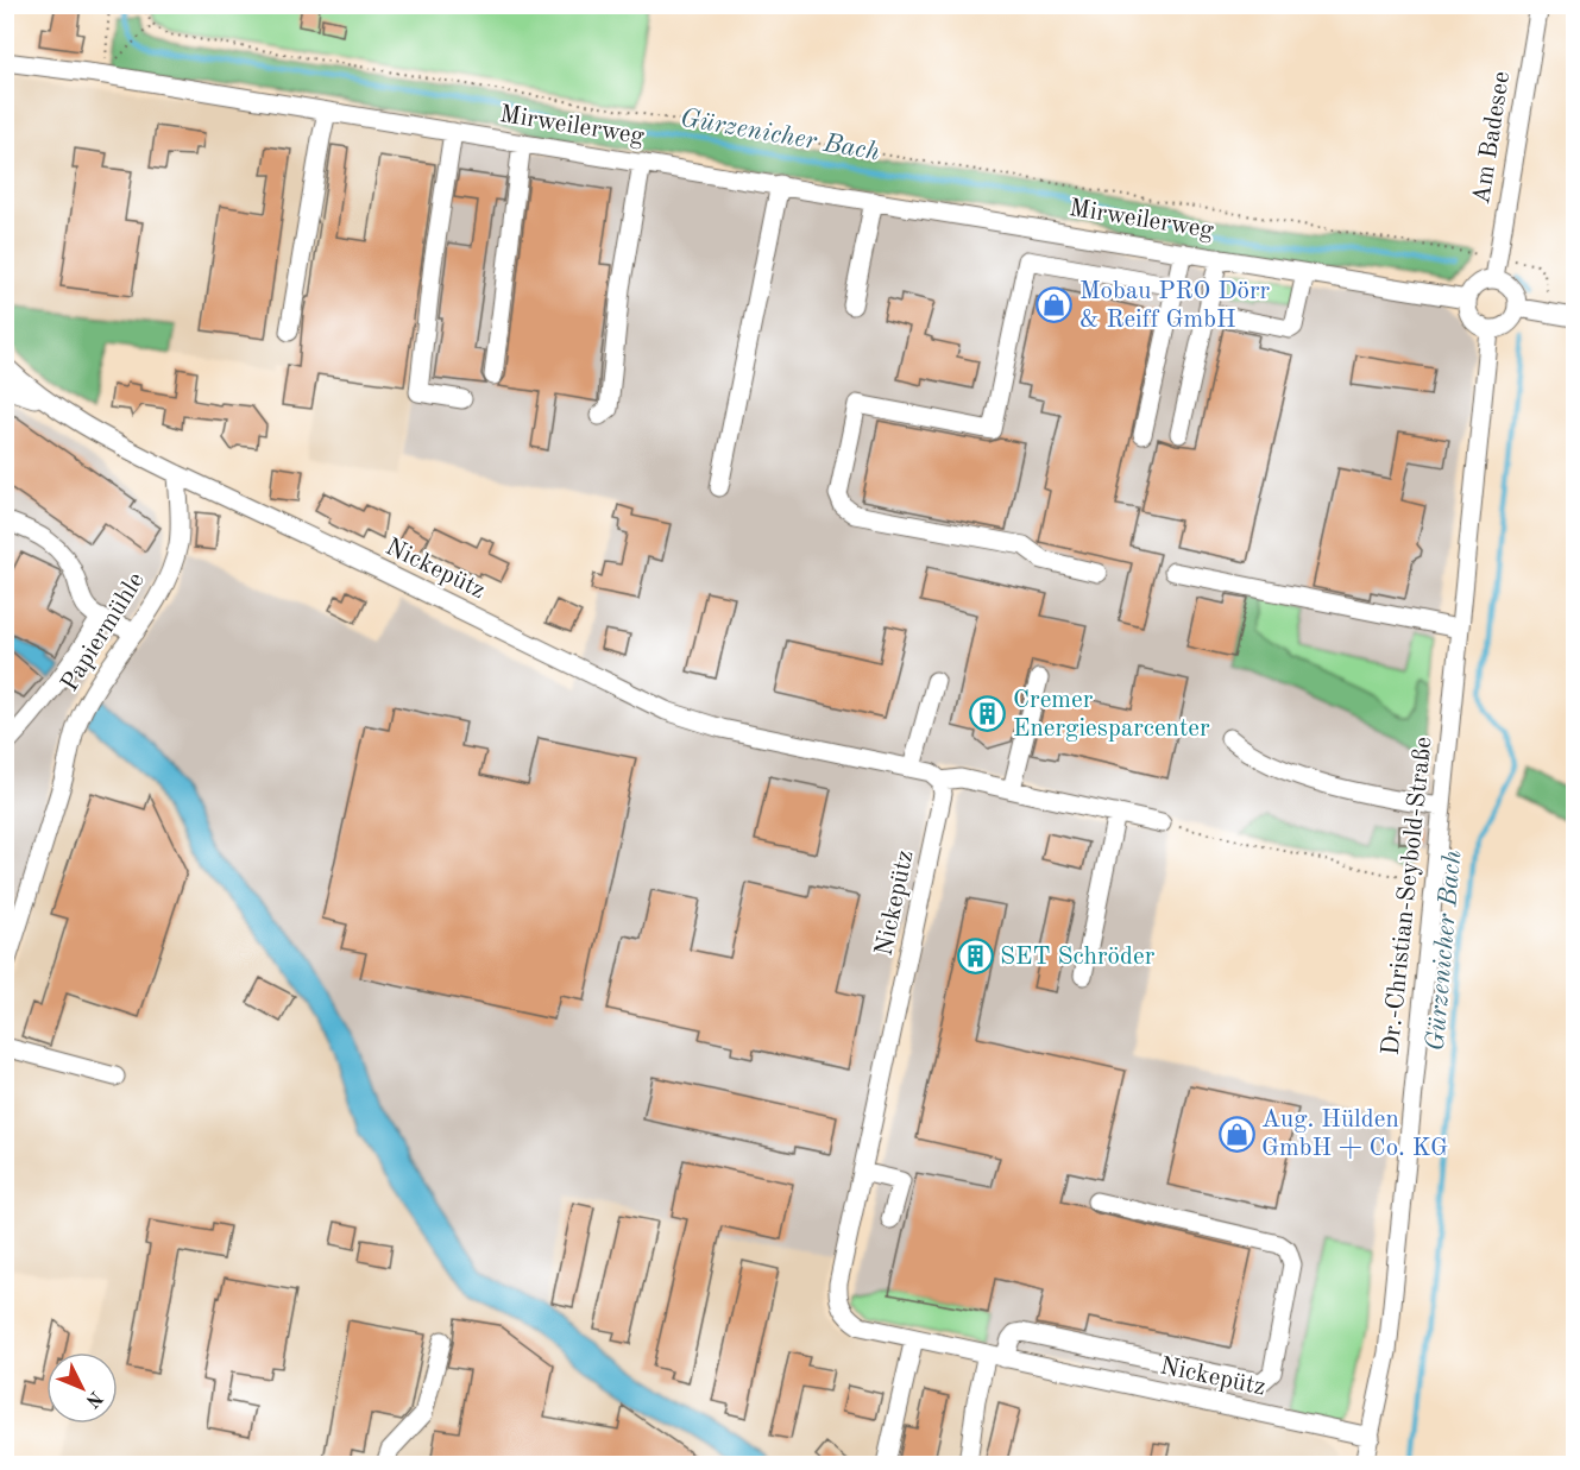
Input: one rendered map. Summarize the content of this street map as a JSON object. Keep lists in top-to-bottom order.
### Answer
{
  "streets": {
    "street": [
      "Mirweilerweg",
      "Am Badesee",
      "Nickepütz",
      "Papiermühle",
      "Dr.-Christian-Seybold-Straße"
    ]
  },
  "crossings": [
    ["Mirweilerweg", "Am Badesee"],
    ["Mirweilerweg", "Dr.-Christian-Seybold-Straße"],
    ["Am Badesee", "Dr.-Christian-Seybold-Straße"],
    ["Nickepütz", "Papiermühle"],
    ["Nickepütz", "Dr.-Christian-Seybold-Straße"]
  ],
  "water": ["Gürzenicher Bach"],
  "places": {
    "shop": ["Mobau PRO Dörr & Reiff GmbH", "Aug. Hülden GmbH + Co. KG"],
    "building": ["Cremer Energiesparcenter", "SET Schröder"]
  },
  "north": "bottom right"
}
